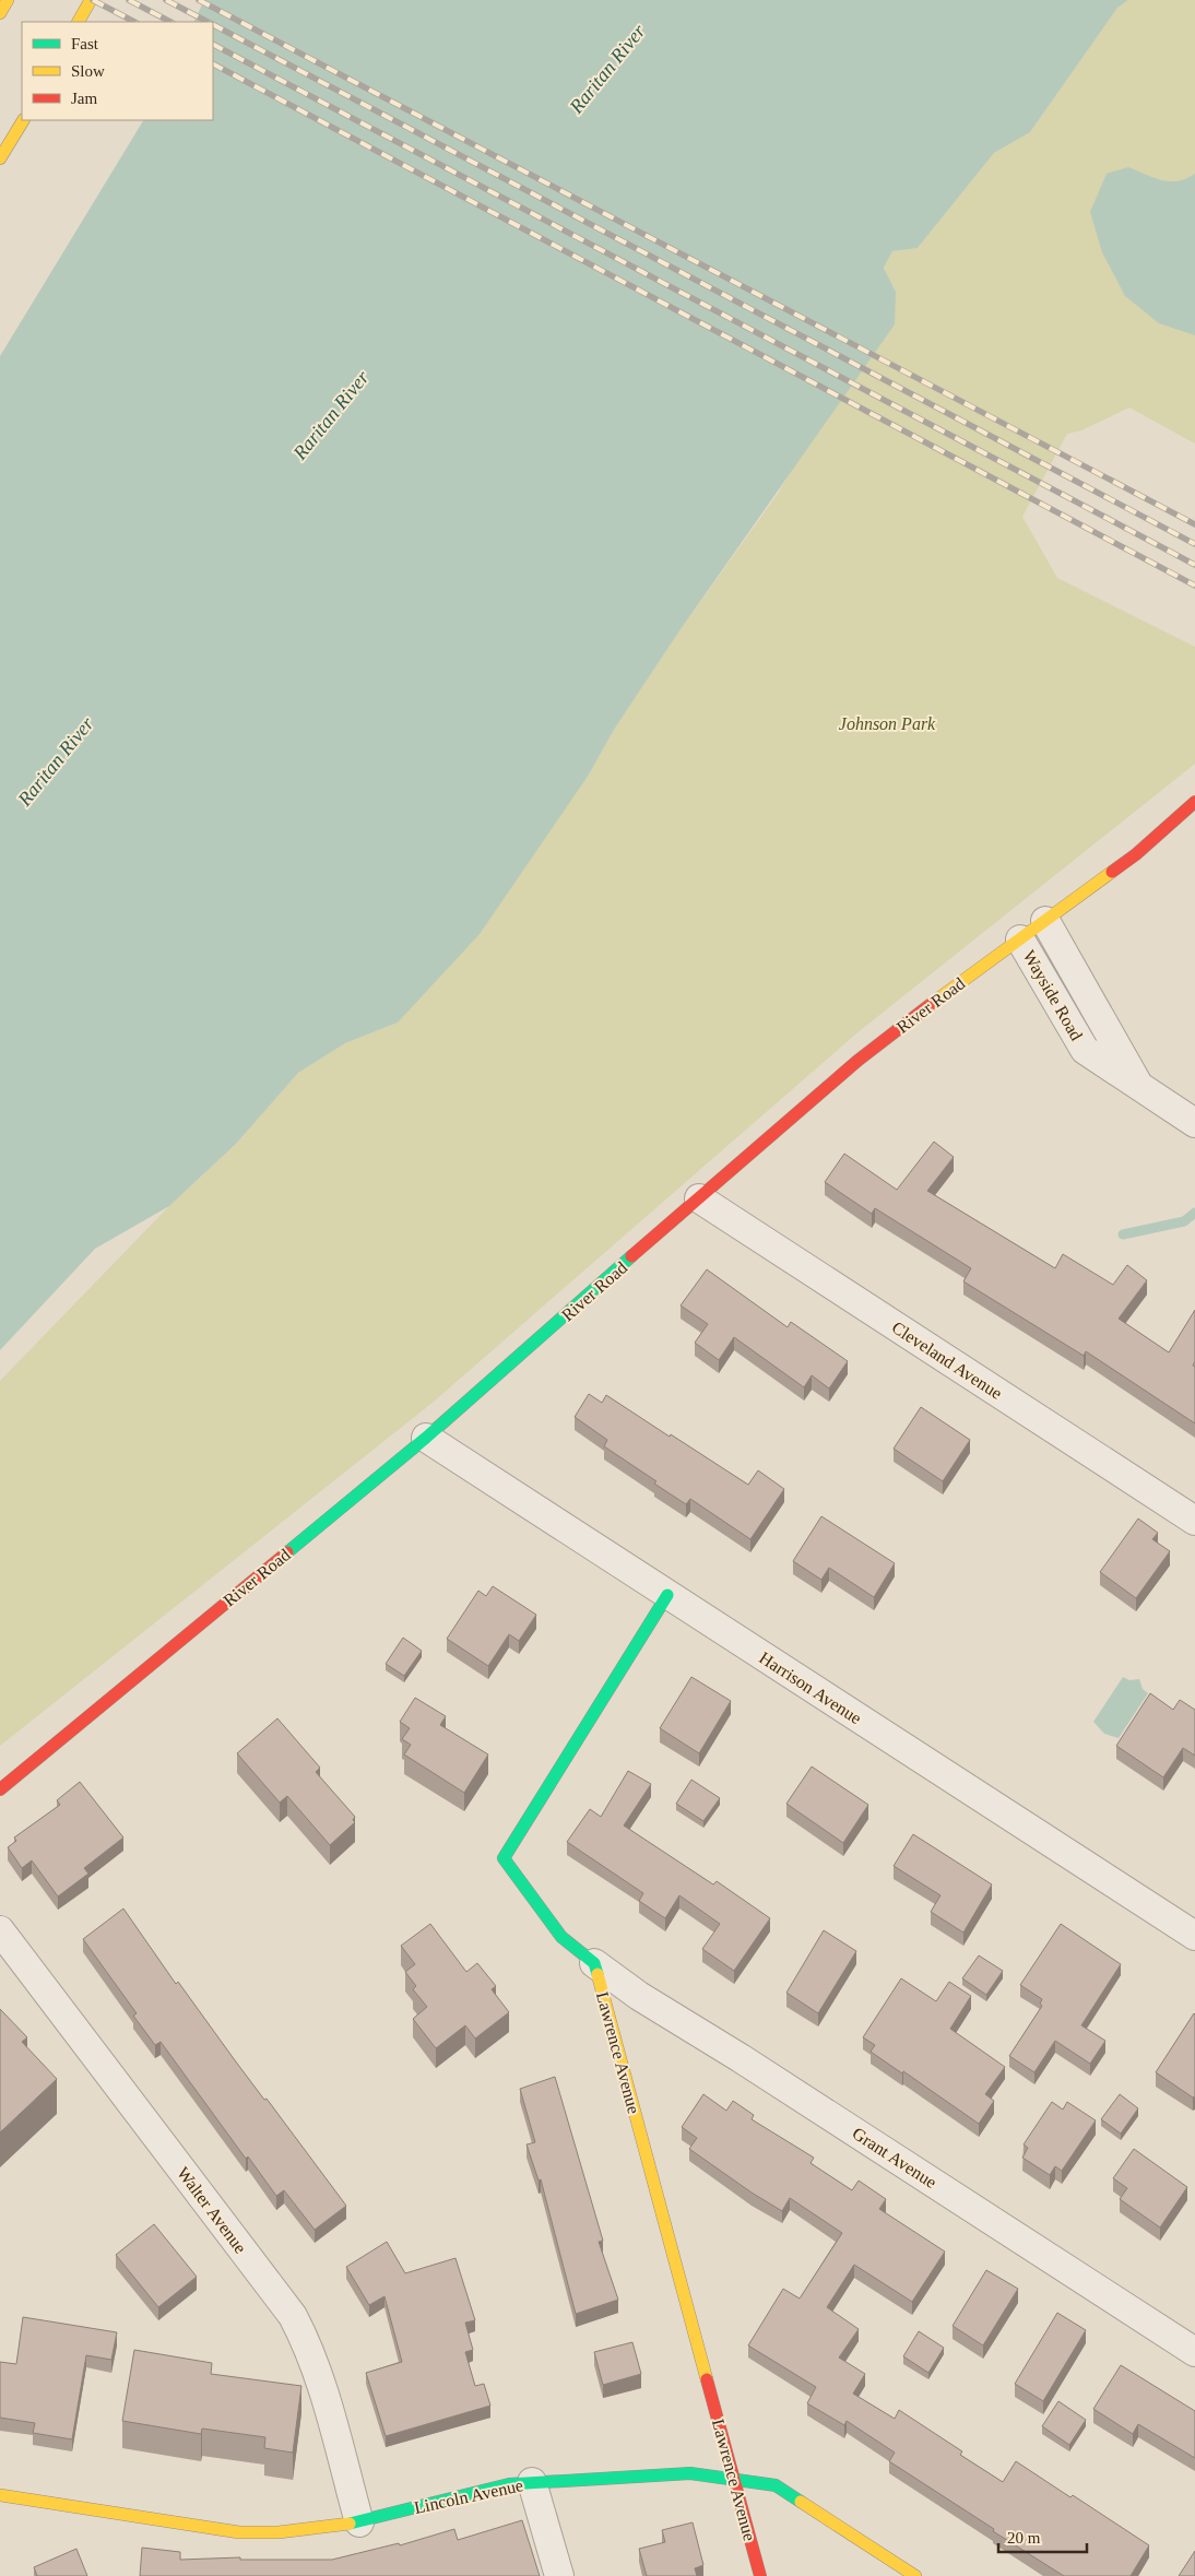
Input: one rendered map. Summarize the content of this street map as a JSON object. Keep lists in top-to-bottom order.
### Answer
{
  "streets": {
    "main road": ["River Road", "Lawrence Avenue", "Lincoln Avenue"],
    "street": [
      "Wayside Road",
      "Cleveland Avenue",
      "Harrison Avenue",
      "Grant Avenue",
      "Walter Avenue"
    ]
  },
  "crossings": [
    ["Wayside Road", "River Road"],
    ["River Road", "Cleveland Avenue"],
    ["River Road", "Harrison Avenue"],
    ["Lawrence Avenue", "Grant Avenue"],
    ["Lawrence Avenue", "Lincoln Avenue"],
    ["Walter Avenue", "Lincoln Avenue"]
  ],
  "water": ["Raritan River"],
  "parks": ["Johnson Park"],
  "legend": ["Fast", "Slow", "Jam"],
  "scale_bar": "20 m"
}
